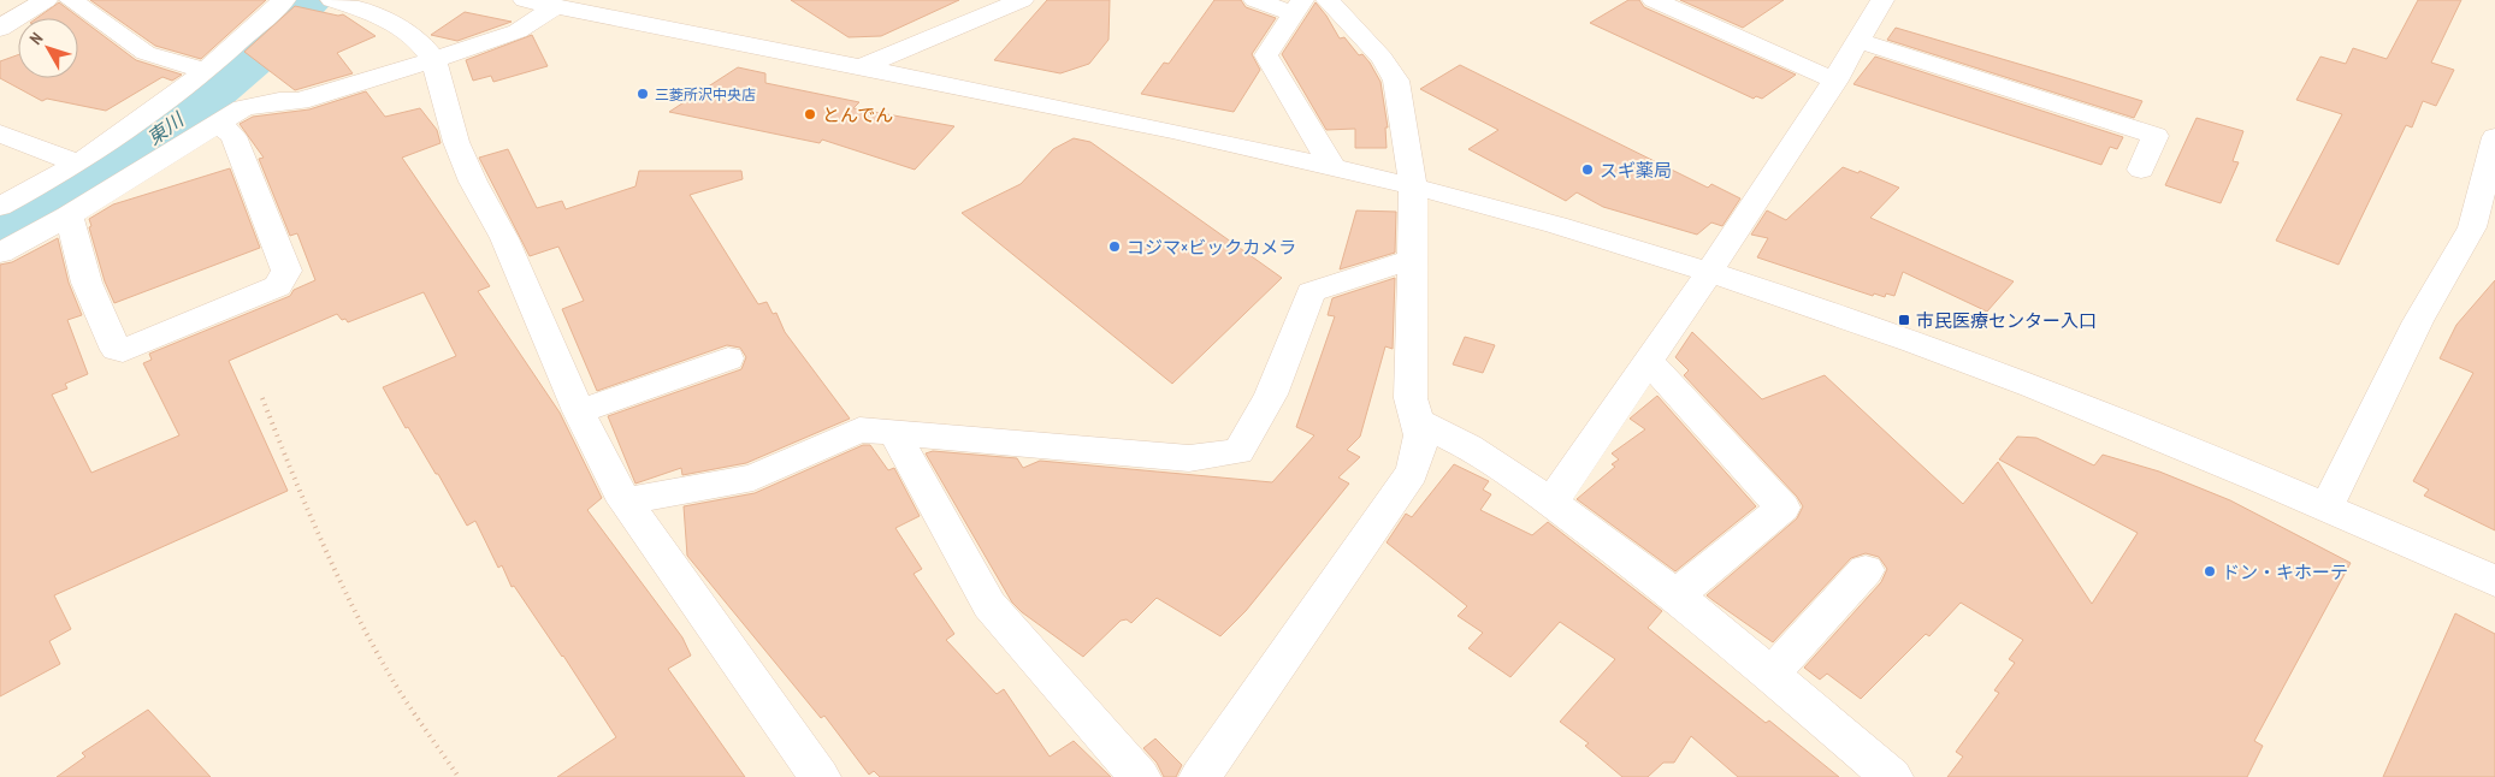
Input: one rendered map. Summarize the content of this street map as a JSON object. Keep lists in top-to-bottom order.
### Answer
{
  "water": ["東川"],
  "places": {
    "other": [
      "三菱所沢中央店",
      "とんでん",
      "スギ薬局",
      "コジマ×ビックカメラ",
      "ドン・キホーテ"
    ],
    "transit": ["市民医療センター入口"]
  },
  "north": "top left"
}
